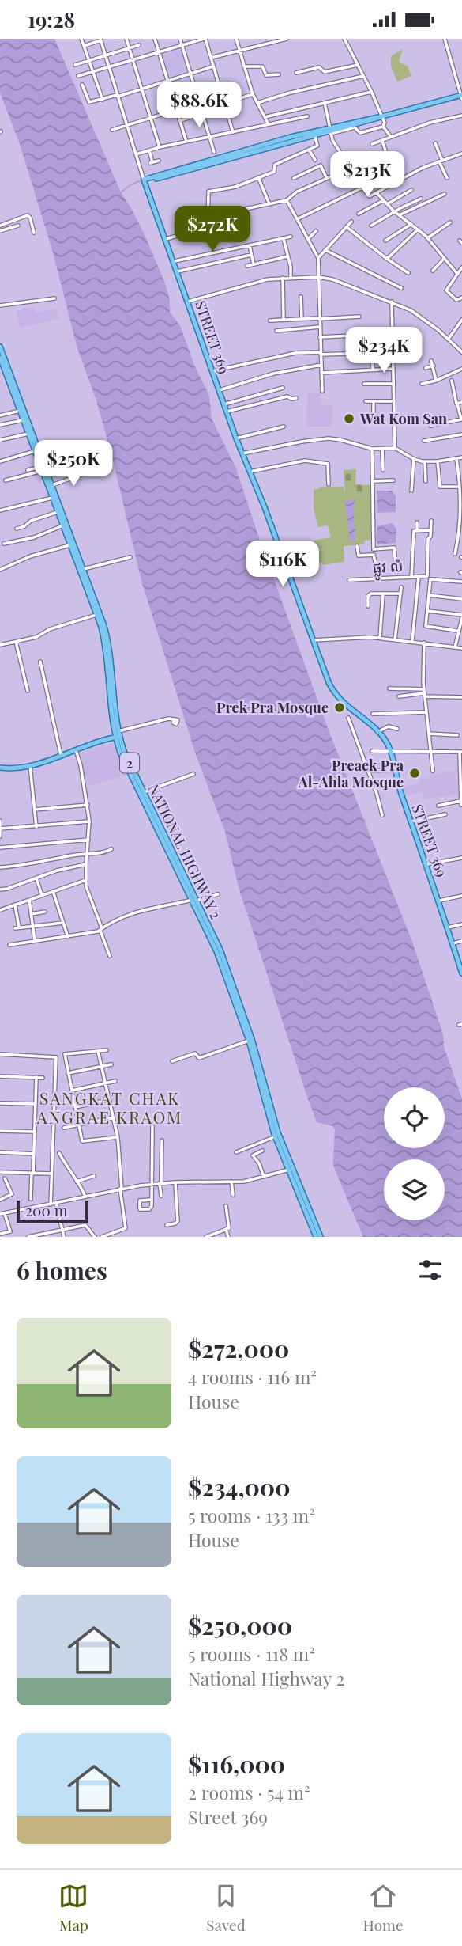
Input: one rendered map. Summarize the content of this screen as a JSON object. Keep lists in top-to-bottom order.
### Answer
{
  "streets": {
    "main road": ["STREET 369", "2", "NATIONAL HIGHWAY 2"],
    "street": ["ផ្លូវ លំ"]
  },
  "districts": ["SANGKAT CHAK ANGRAE KRAOM"],
  "places": ["Wat Kom San", "Prek Pra Mosque", "Preaek Pra Al-Ahla Mosque"],
  "scale_bar": "200 m",
  "page": {
    "status": "19:28",
    "price": [
      "$88.6K",
      "$213K",
      "$272K",
      "$234K",
      "$250K",
      "$116K"
    ],
    "scale": "200 m",
    "heading": "6 homes",
    "list": [
      {
        "name": "$272,000",
        "note": "4 rooms · 116 m² · House"
      },
      {
        "name": "$234,000",
        "note": "5 rooms · 133 m² · House"
      },
      {
        "name": "$250,000",
        "note": "5 rooms · 118 m² · National Highway 2"
      },
      {
        "name": "$116,000",
        "note": "2 rooms · 54 m² · Street 369"
      }
    ],
    "tabs": ["Map", "Saved", "Home"]
  }
}
